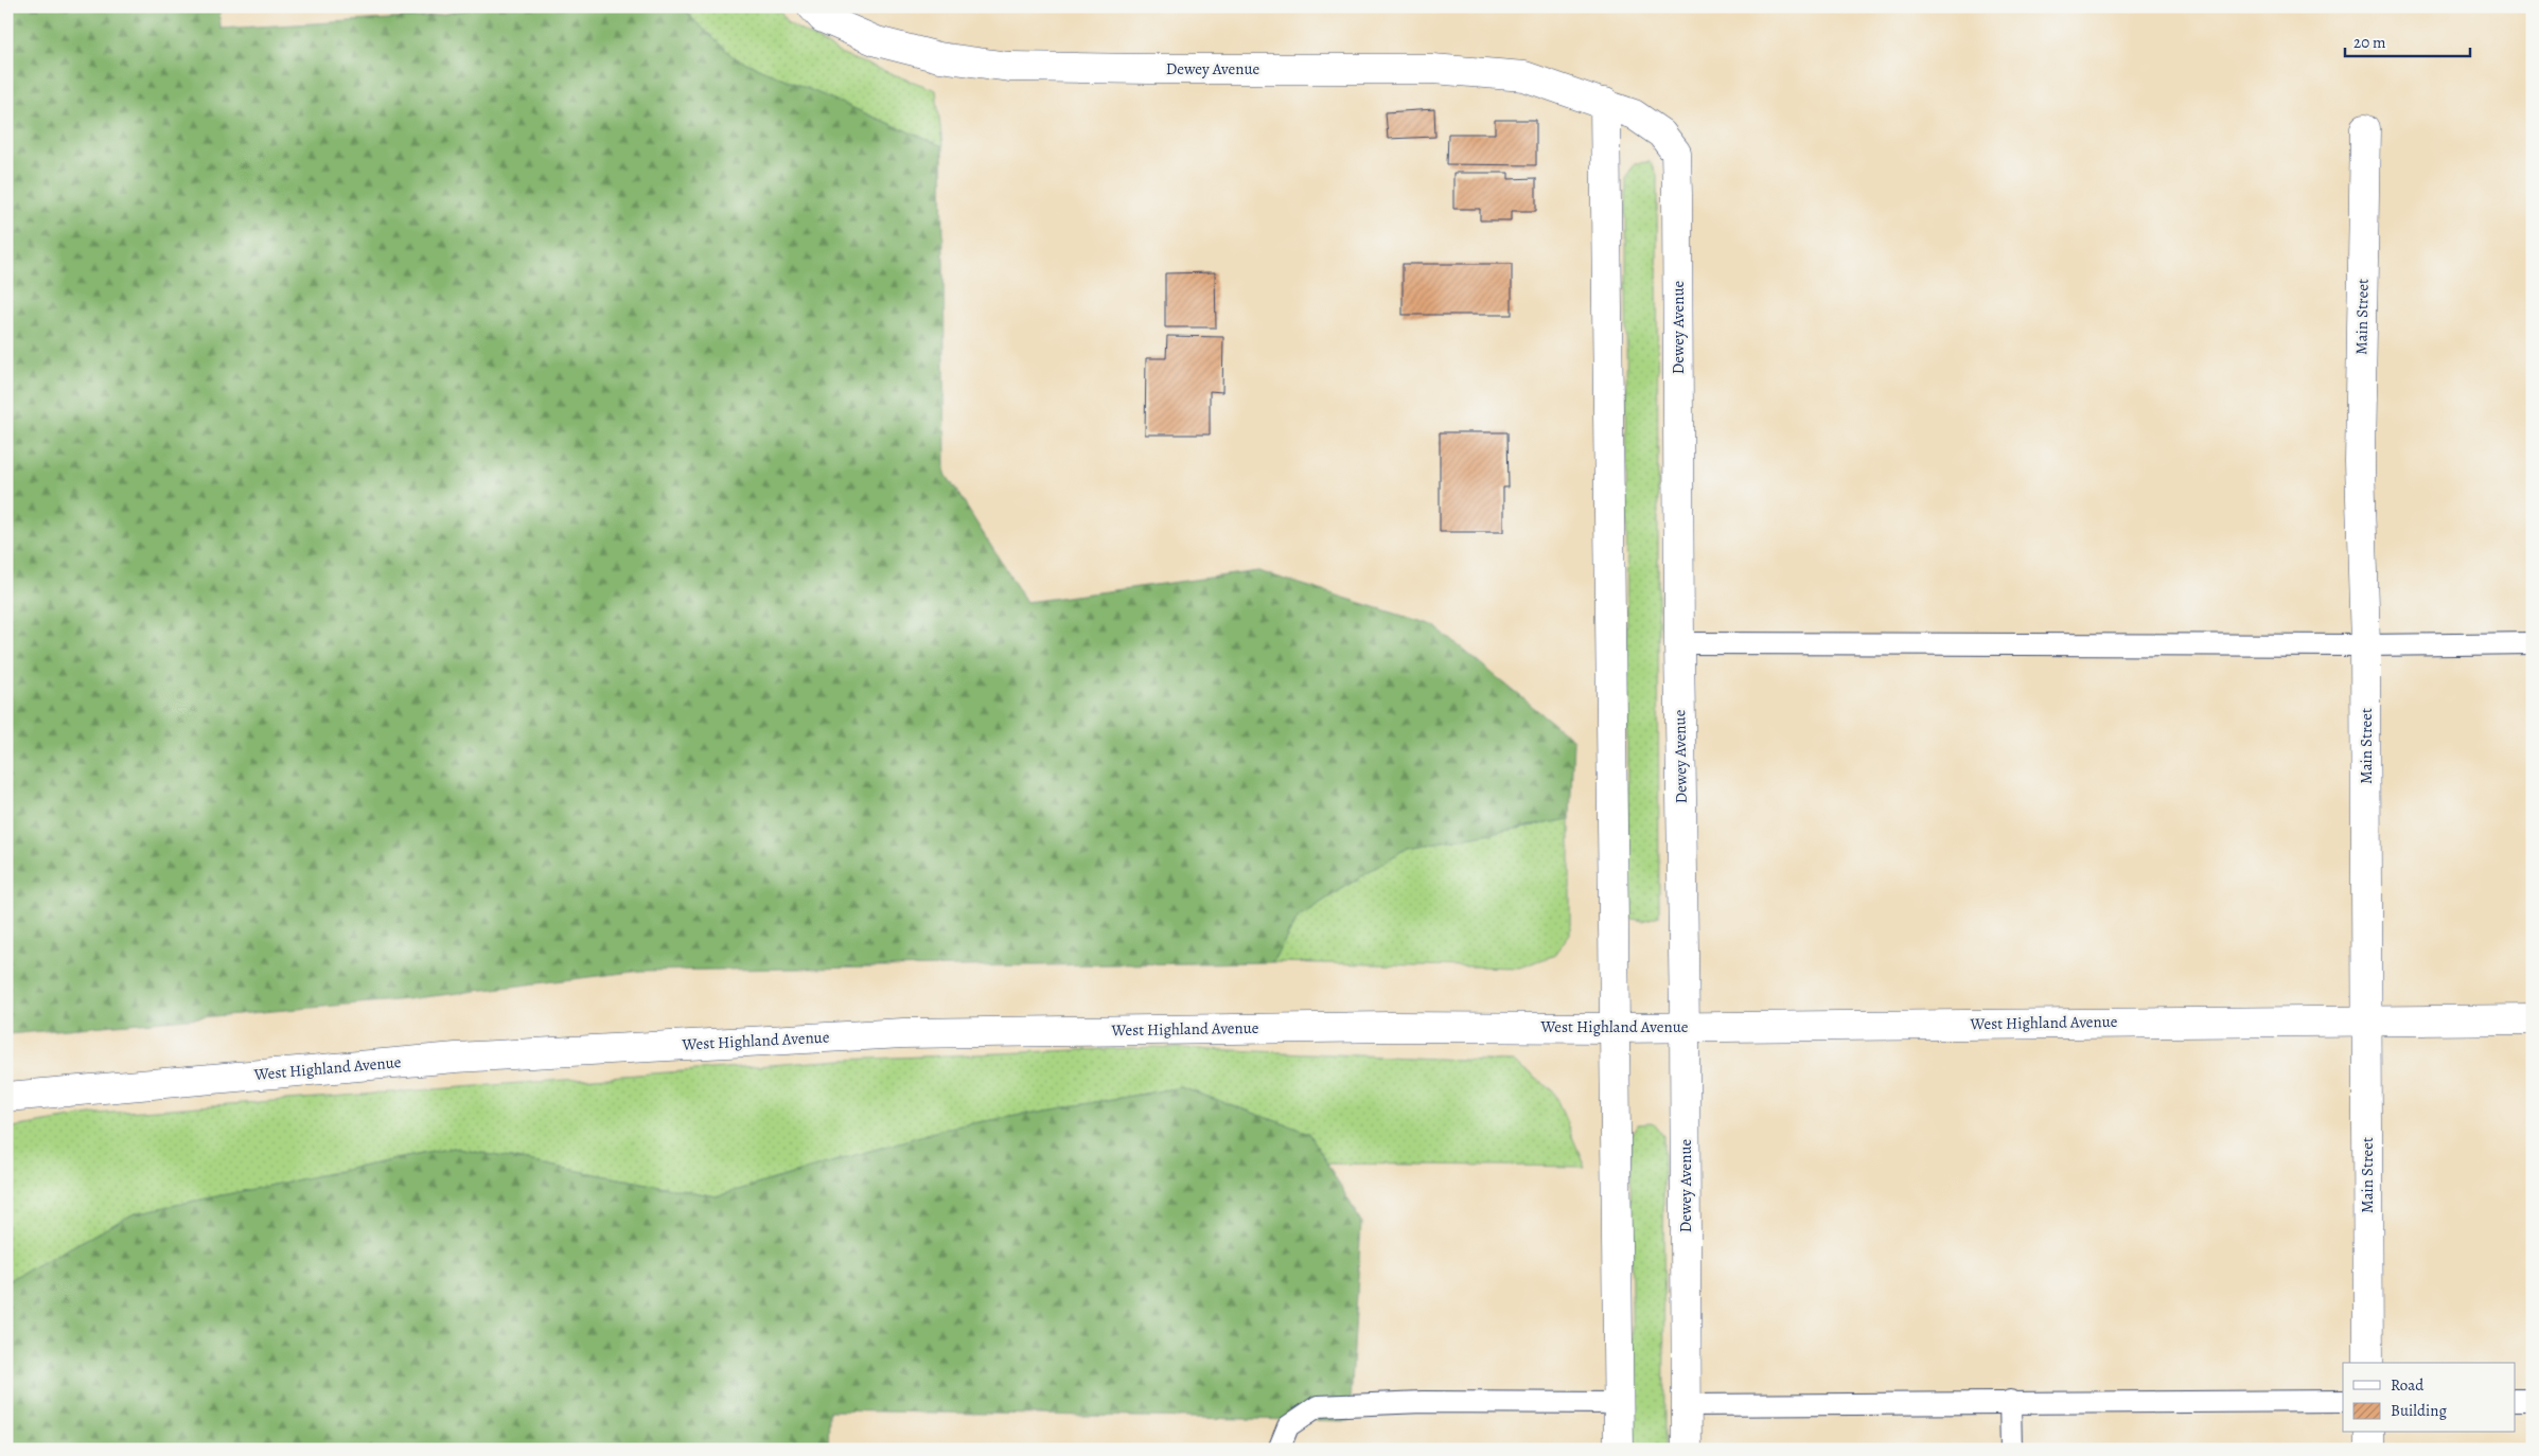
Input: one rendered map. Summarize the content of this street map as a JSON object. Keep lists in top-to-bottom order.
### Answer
{
  "streets": {
    "street": ["Dewey Avenue", "Main Street", "West Highland Avenue"]
  },
  "crossings": [
    ["Dewey Avenue", "West Highland Avenue"],
    ["Main Street", "West Highland Avenue"]
  ],
  "legend": ["Road", "Building"],
  "scale_bar": "20 m"
}
